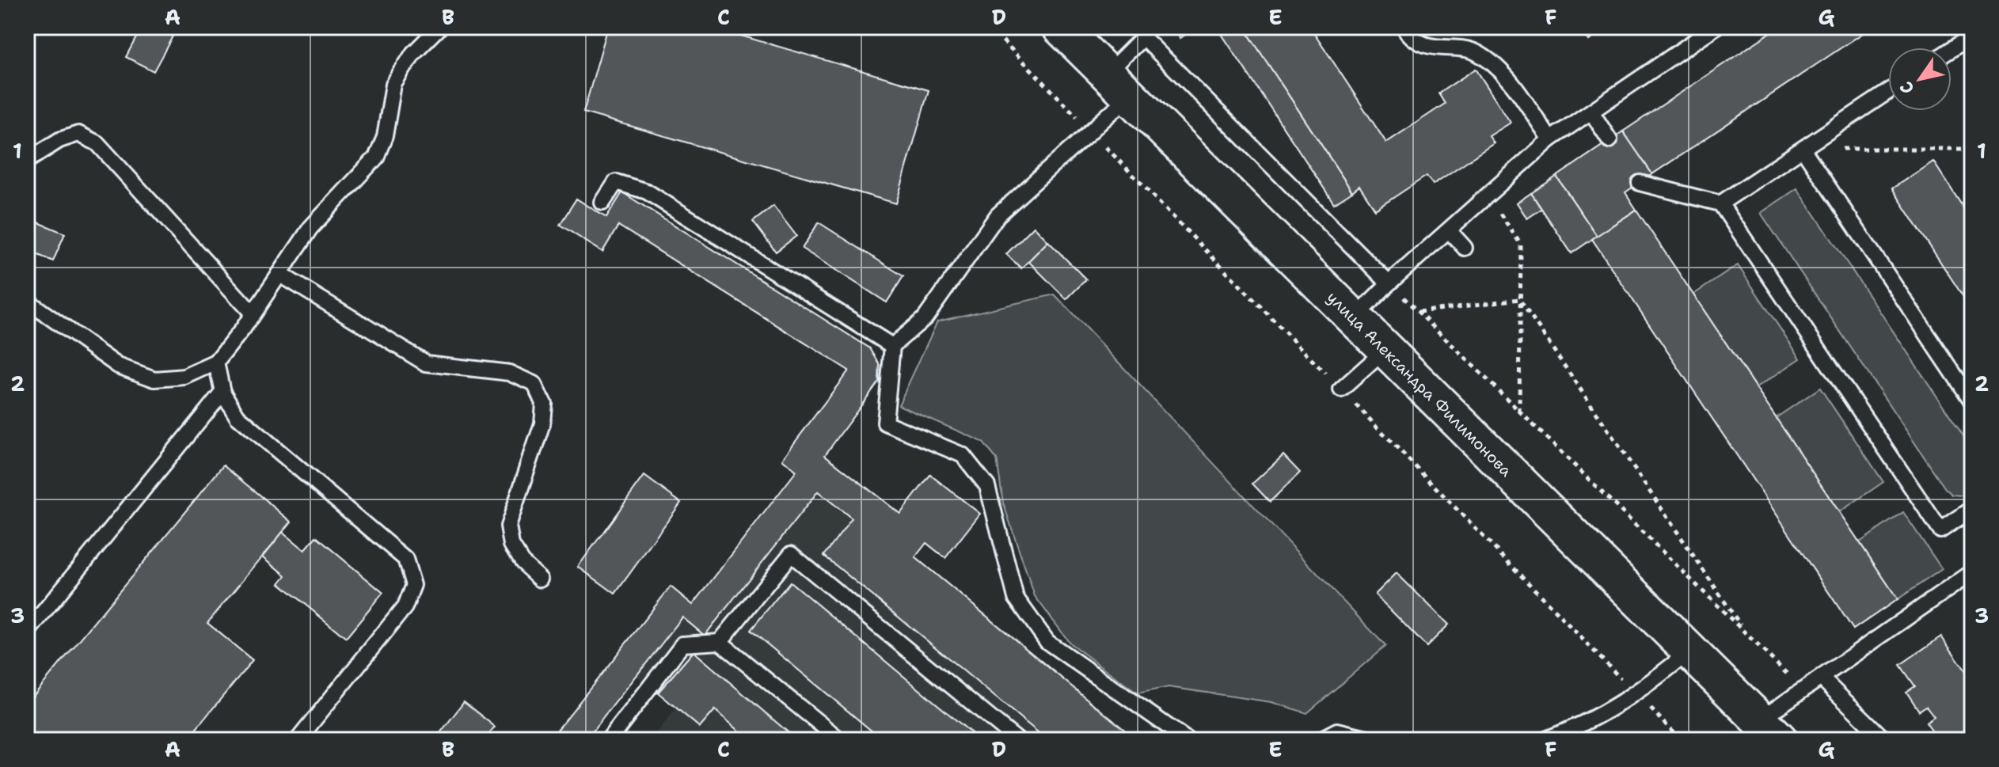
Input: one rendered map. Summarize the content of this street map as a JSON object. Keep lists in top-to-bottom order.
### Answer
{
  "streets": {
    "main road": ["улица Александра Филимонова"]
  },
  "north": "bottom left",
  "grid": {
    "columns": [
      "A",
      "B",
      "C",
      "D",
      "E",
      "F",
      "G"
    ],
    "rows": ["1", "2", "3"]
  }
}
